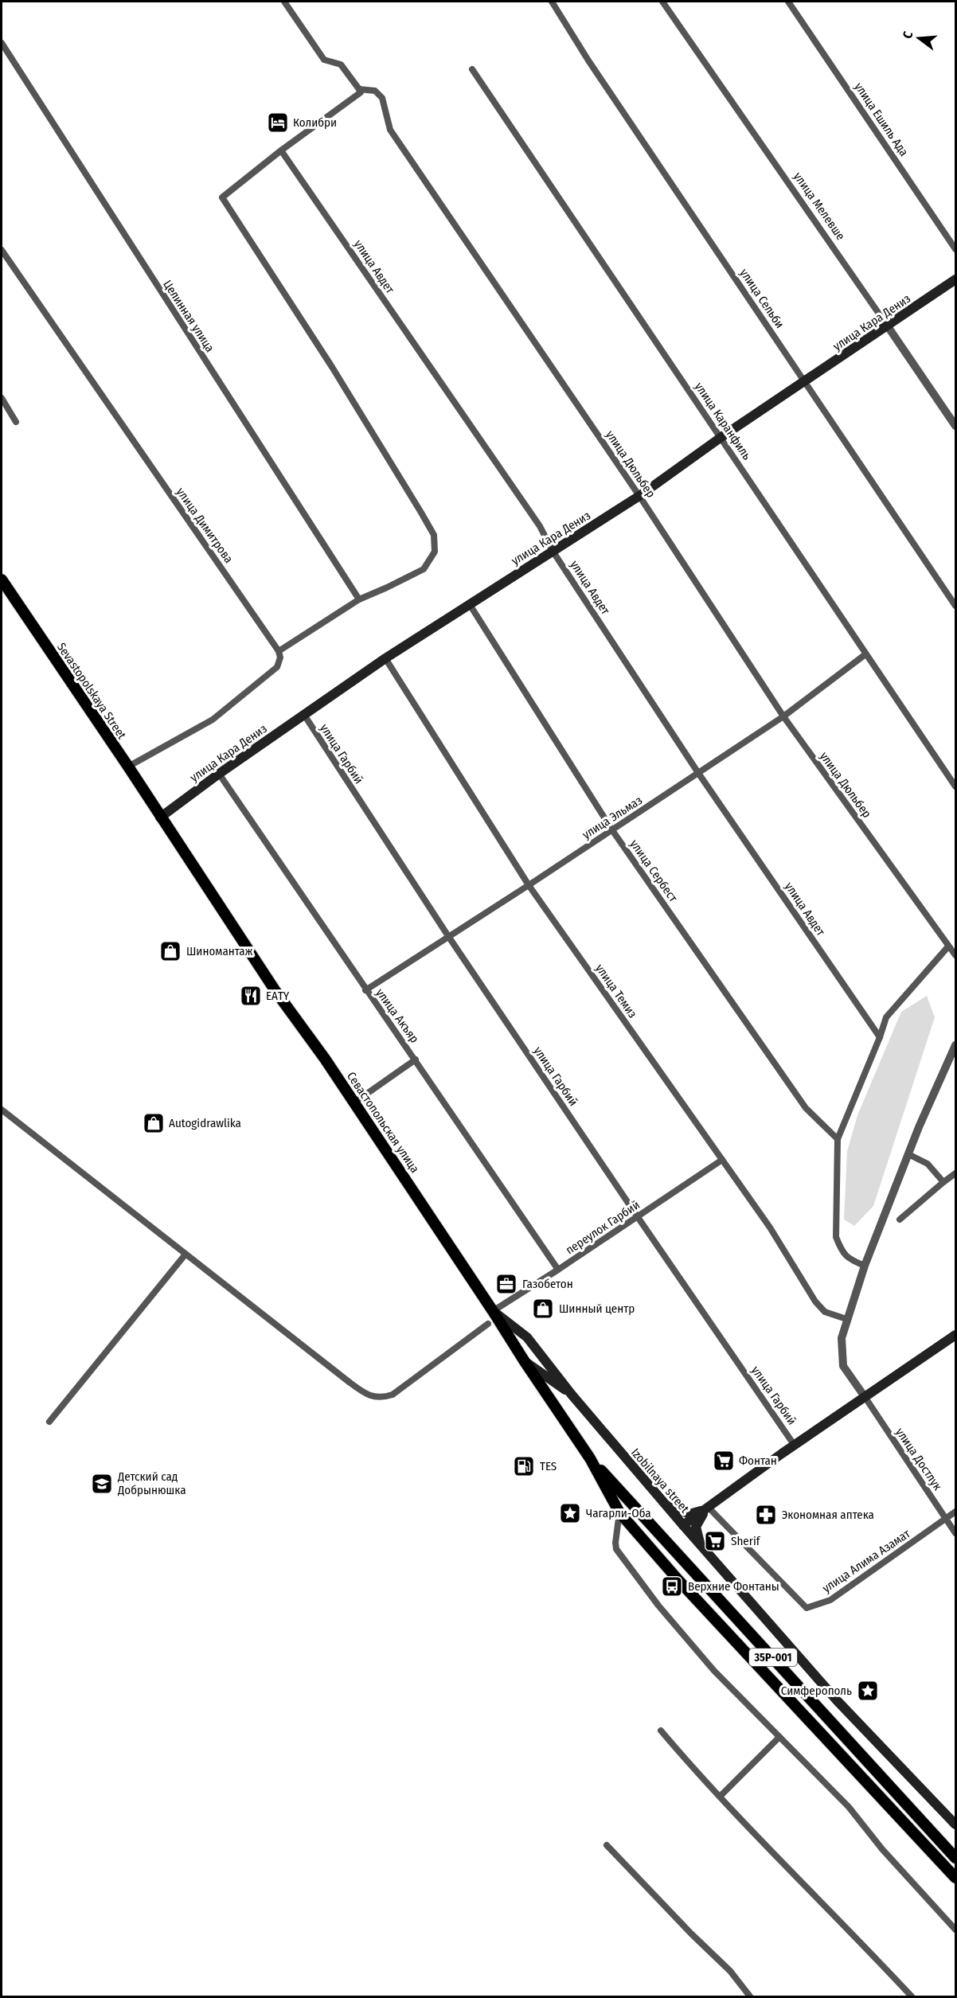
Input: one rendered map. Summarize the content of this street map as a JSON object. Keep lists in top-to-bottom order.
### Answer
{
  "streets": {
    "main road": [
      "улица Кара Дениз",
      "Sevastopolskaya Street",
      "Севастопольская улица",
      "Izobilnaya street",
      "35Р-001"
    ],
    "street": [
      "улица Ешиль Ада",
      "улица Мелевше",
      "улица Авдет",
      "улица Сельби",
      "Целинная улица",
      "улица Каранфиль",
      "улица Дюльбер",
      "улица Димитрова",
      "улица Гарбий",
      "улица Эльмаз",
      "улица Сербест",
      "улица Темиз",
      "улица Акъяр",
      "переулок Гарбий",
      "улица Достлук",
      "улица Алима Азамат"
    ]
  },
  "crossings": [
    ["улица Мелевше", "улица Кара Дениз"],
    ["улица Авдет", "улица Кара Дениз"],
    ["улица Авдет", "улица Эльмаз"],
    ["улица Сельби", "улица Кара Дениз"],
    ["улица Кара Дениз", "улица Каранфиль"],
    ["улица Кара Дениз", "улица Дюльбер"],
    ["улица Кара Дениз", "Sevastopolskaya Street"],
    ["улица Кара Дениз", "улица Гарбий"],
    ["улица Кара Дениз", "улица Сербест"],
    ["улица Кара Дениз", "улица Темиз"],
    ["улица Кара Дениз", "улица Акъяр"],
    ["улица Кара Дениз", "Севастопольская улица"],
    ["улица Каранфиль", "улица Эльмаз"],
    ["улица Дюльбер", "улица Эльмаз"],
    ["Sevastopolskaya Street", "Севастопольская улица"],
    ["улица Гарбий", "улица Эльмаз"],
    ["улица Гарбий", "переулок Гарбий"],
    ["улица Гарбий", "Izobilnaya street"],
    ["улица Эльмаз", "улица Сербест"],
    ["улица Эльмаз", "улица Темиз"],
    ["улица Эльмаз", "улица Акъяр"],
    ["улица Темиз", "переулок Гарбий"],
    ["улица Акъяр", "переулок Гарбий"],
    ["Севастопольская улица", "переулок Гарбий"],
    ["Севастопольская улица", "Izobilnaya street"],
    ["Севастопольская улица", "35Р-001"],
    ["переулок Гарбий", "Izobilnaya street"],
    ["улица Достлук", "Izobilnaya street"],
    ["улица Достлук", "улица Алима Азамат"],
    ["Izobilnaya street", "улица Алима Азамат"]
  ],
  "places": {
    "hotel": ["Колибри"],
    "shop": ["Шиномантаж", "Autogidrawlika", "Шинный центр"],
    "restaurant": ["EАTY"],
    "office": ["Газобетон"],
    "supermarket": ["Фонтан", "Sherif"],
    "fuel station": ["TES"],
    "school or university": ["Детский сад Добрынюшка"],
    "place": ["Чагарли-Оба", "Симферополь"],
    "pharmacy": ["Экономная аптека"],
    "bus stop": ["Верхние Фонтаны"]
  },
  "north": "left"
}
